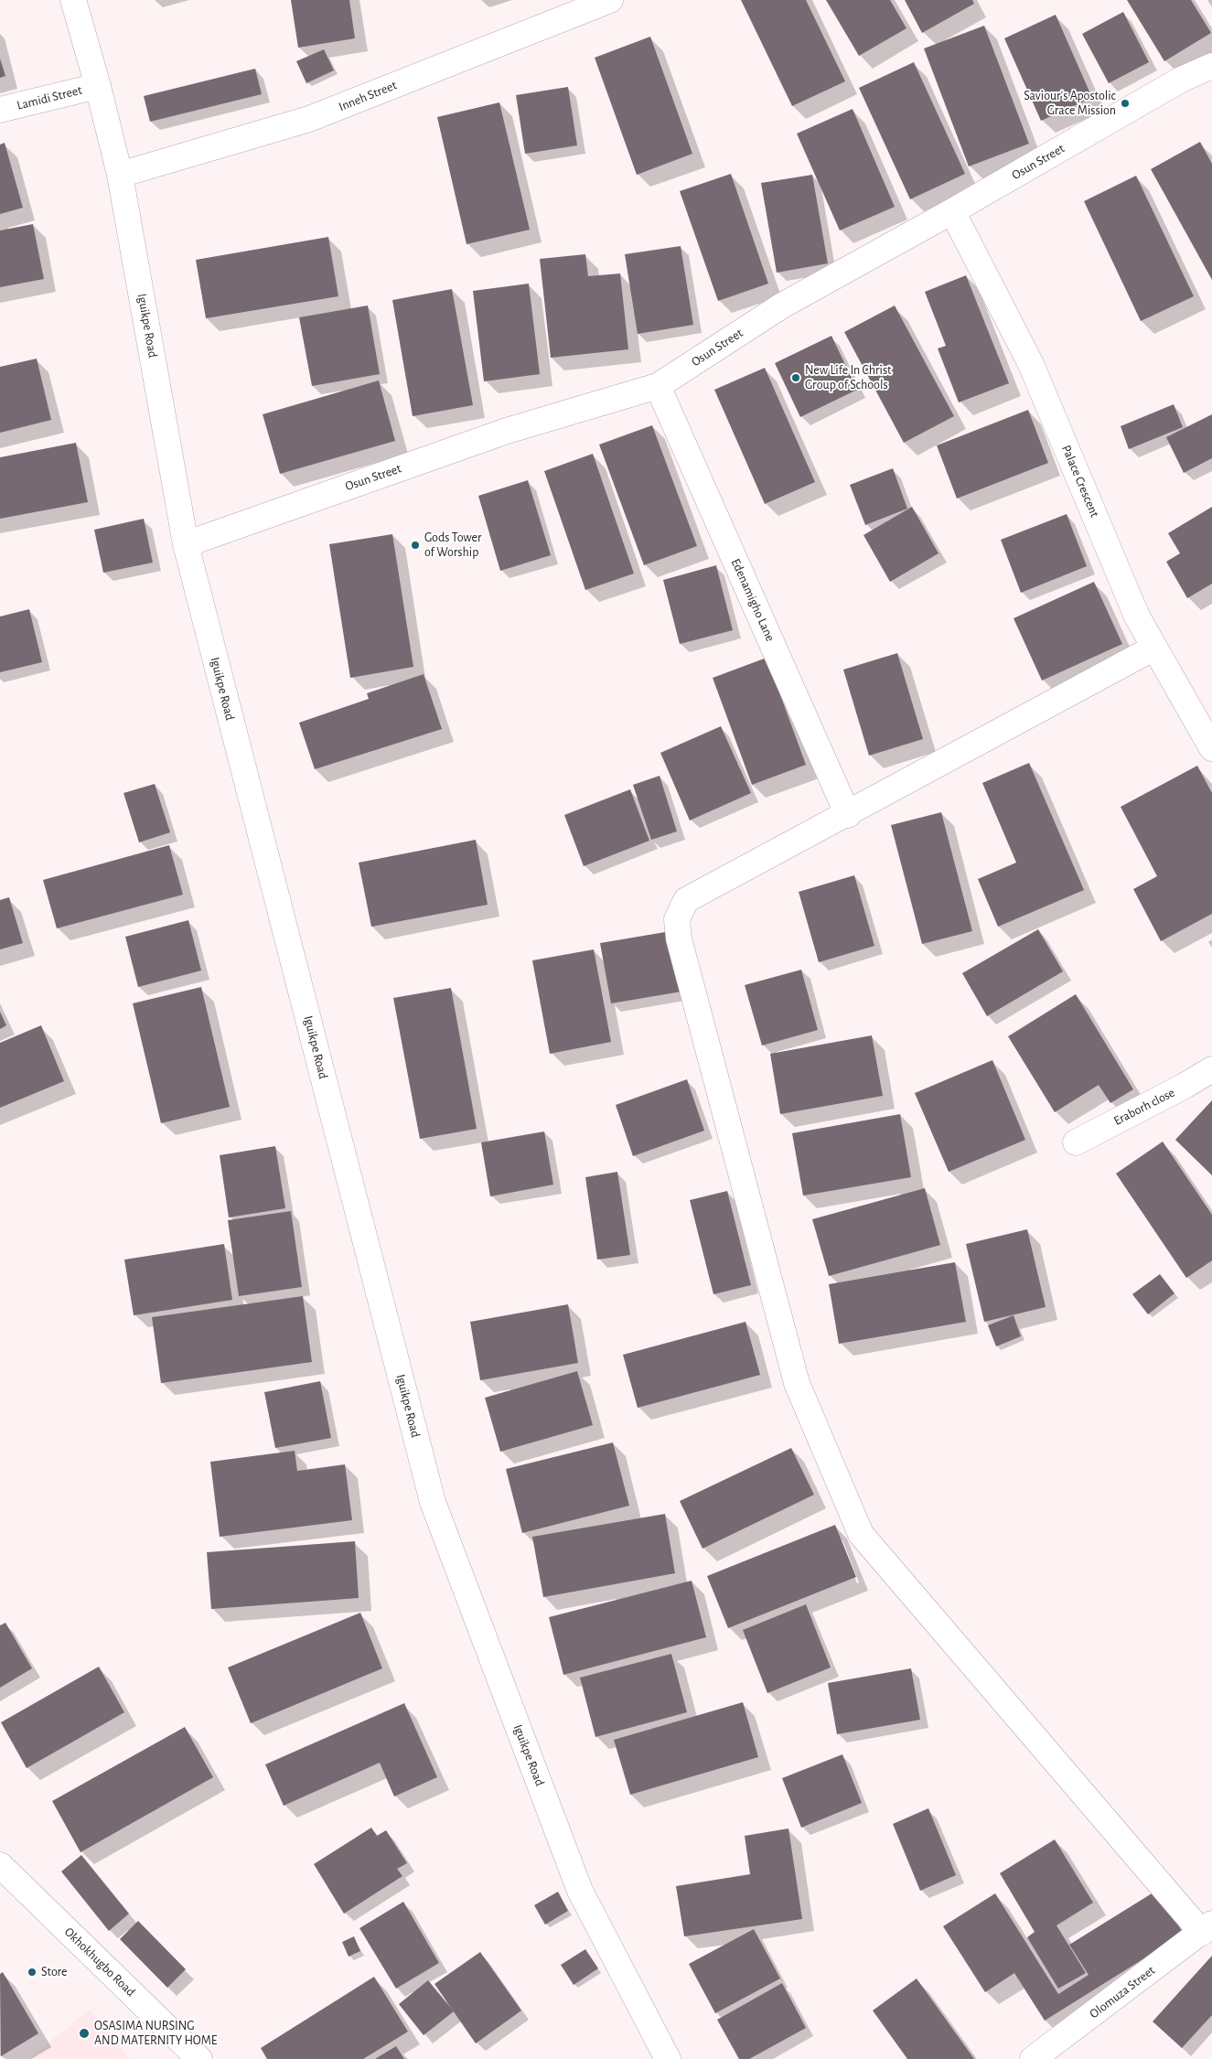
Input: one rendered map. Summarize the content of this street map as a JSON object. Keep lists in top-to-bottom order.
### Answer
{
  "streets": {
    "street": [
      "Inneh Street",
      "Lamidi Street",
      "Osun Street",
      "Iguikpe Road",
      "Palace Crescent",
      "Edenamigho Lane",
      "Eraborh close",
      "Okhokhugbo Road",
      "Olomuza Street"
    ]
  },
  "crossings": [
    ["Inneh Street", "Iguikpe Road"],
    ["Lamidi Street", "Iguikpe Road"],
    ["Osun Street", "Iguikpe Road"],
    ["Osun Street", "Palace Crescent"],
    ["Osun Street", "Edenamigho Lane"]
  ],
  "places": [
    "Saviour's Apostolic Grace Mission",
    "New Life In Christ Group of Schools",
    "Gods Tower of Worship",
    "Store",
    "OSASIMA NURSING AND MATERNITY HOME"
  ]
}
